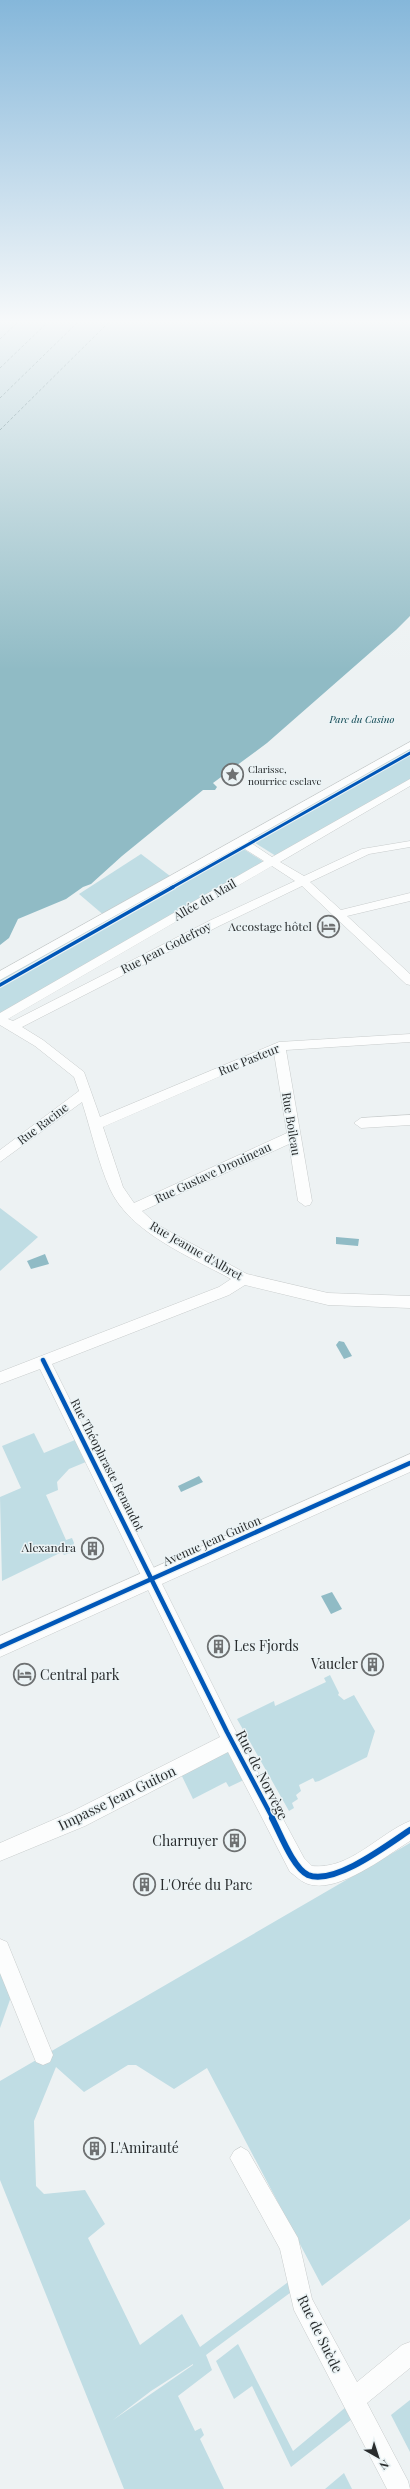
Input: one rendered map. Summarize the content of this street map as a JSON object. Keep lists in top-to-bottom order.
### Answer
{
  "streets": {
    "main road": ["Avenue Jean Guiton"],
    "street": [
      "Allée du Mail",
      "Rue Jean Godefroy",
      "Rue Pasteur",
      "Rue Racine",
      "Rue Boileau",
      "Rue Gustave Drouineau",
      "Rue Jeanne d'Albret",
      "Rue Théophraste Renaudot",
      "Rue de Norvège",
      "Impasse Jean Guiton",
      "Rue de Suède"
    ]
  },
  "crossings": [
    ["Allée du Mail", "Rue Jeanne d'Albret"],
    ["Rue Jean Godefroy", "Rue Jeanne d'Albret"],
    ["Rue Pasteur", "Rue Boileau"],
    ["Rue Pasteur", "Rue Jeanne d'Albret"],
    ["Rue Racine", "Rue Jeanne d'Albret"],
    ["Rue Boileau", "Rue Gustave Drouineau"],
    ["Rue Gustave Drouineau", "Rue Jeanne d'Albret"],
    ["Rue Théophraste Renaudot", "Avenue Jean Guiton"],
    ["Rue Théophraste Renaudot", "Rue de Norvège"],
    ["Avenue Jean Guiton", "Rue de Norvège"],
    ["Rue de Norvège", "Impasse Jean Guiton"]
  ],
  "parks": ["Parc du Casino"],
  "places": {
    "place": ["Clarisse, nourrice esclave"],
    "hotel": ["Accostage hôtel", "Central park"],
    "building": [
      "Alexandra",
      "Les Fjords",
      "Vaucler",
      "Charruyer",
      "L'Orée du Parc",
      "L'Amirauté"
    ]
  },
  "north": "bottom right"
}
